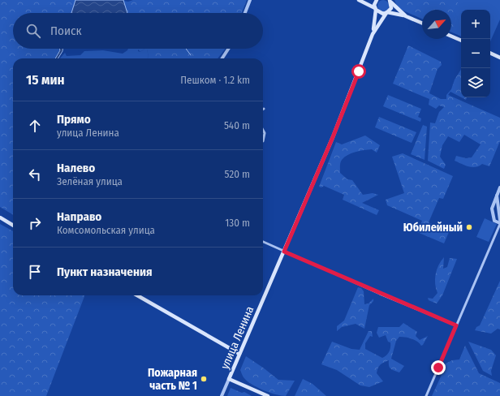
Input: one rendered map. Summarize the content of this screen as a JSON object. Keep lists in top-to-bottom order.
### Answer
{
  "streets": {
    "main road": ["улица Ленина"]
  },
  "places": ["Юбилейный", "Пожарная часть № 1"],
  "north": "top right",
  "page": {
    "map_buttons": ["+", "−"],
    "search": "Поиск",
    "heading": ["15 мин", "Пешком · 1.2 km"],
    "list": [
      ["Прямо", "улица Ленина", "540 m"],
      ["Налево", "Зелёная улица", "520 m"],
      ["Направо", "Комсомольская улица", "130 m"],
      "Пункт назначения"
    ]
  }
}
